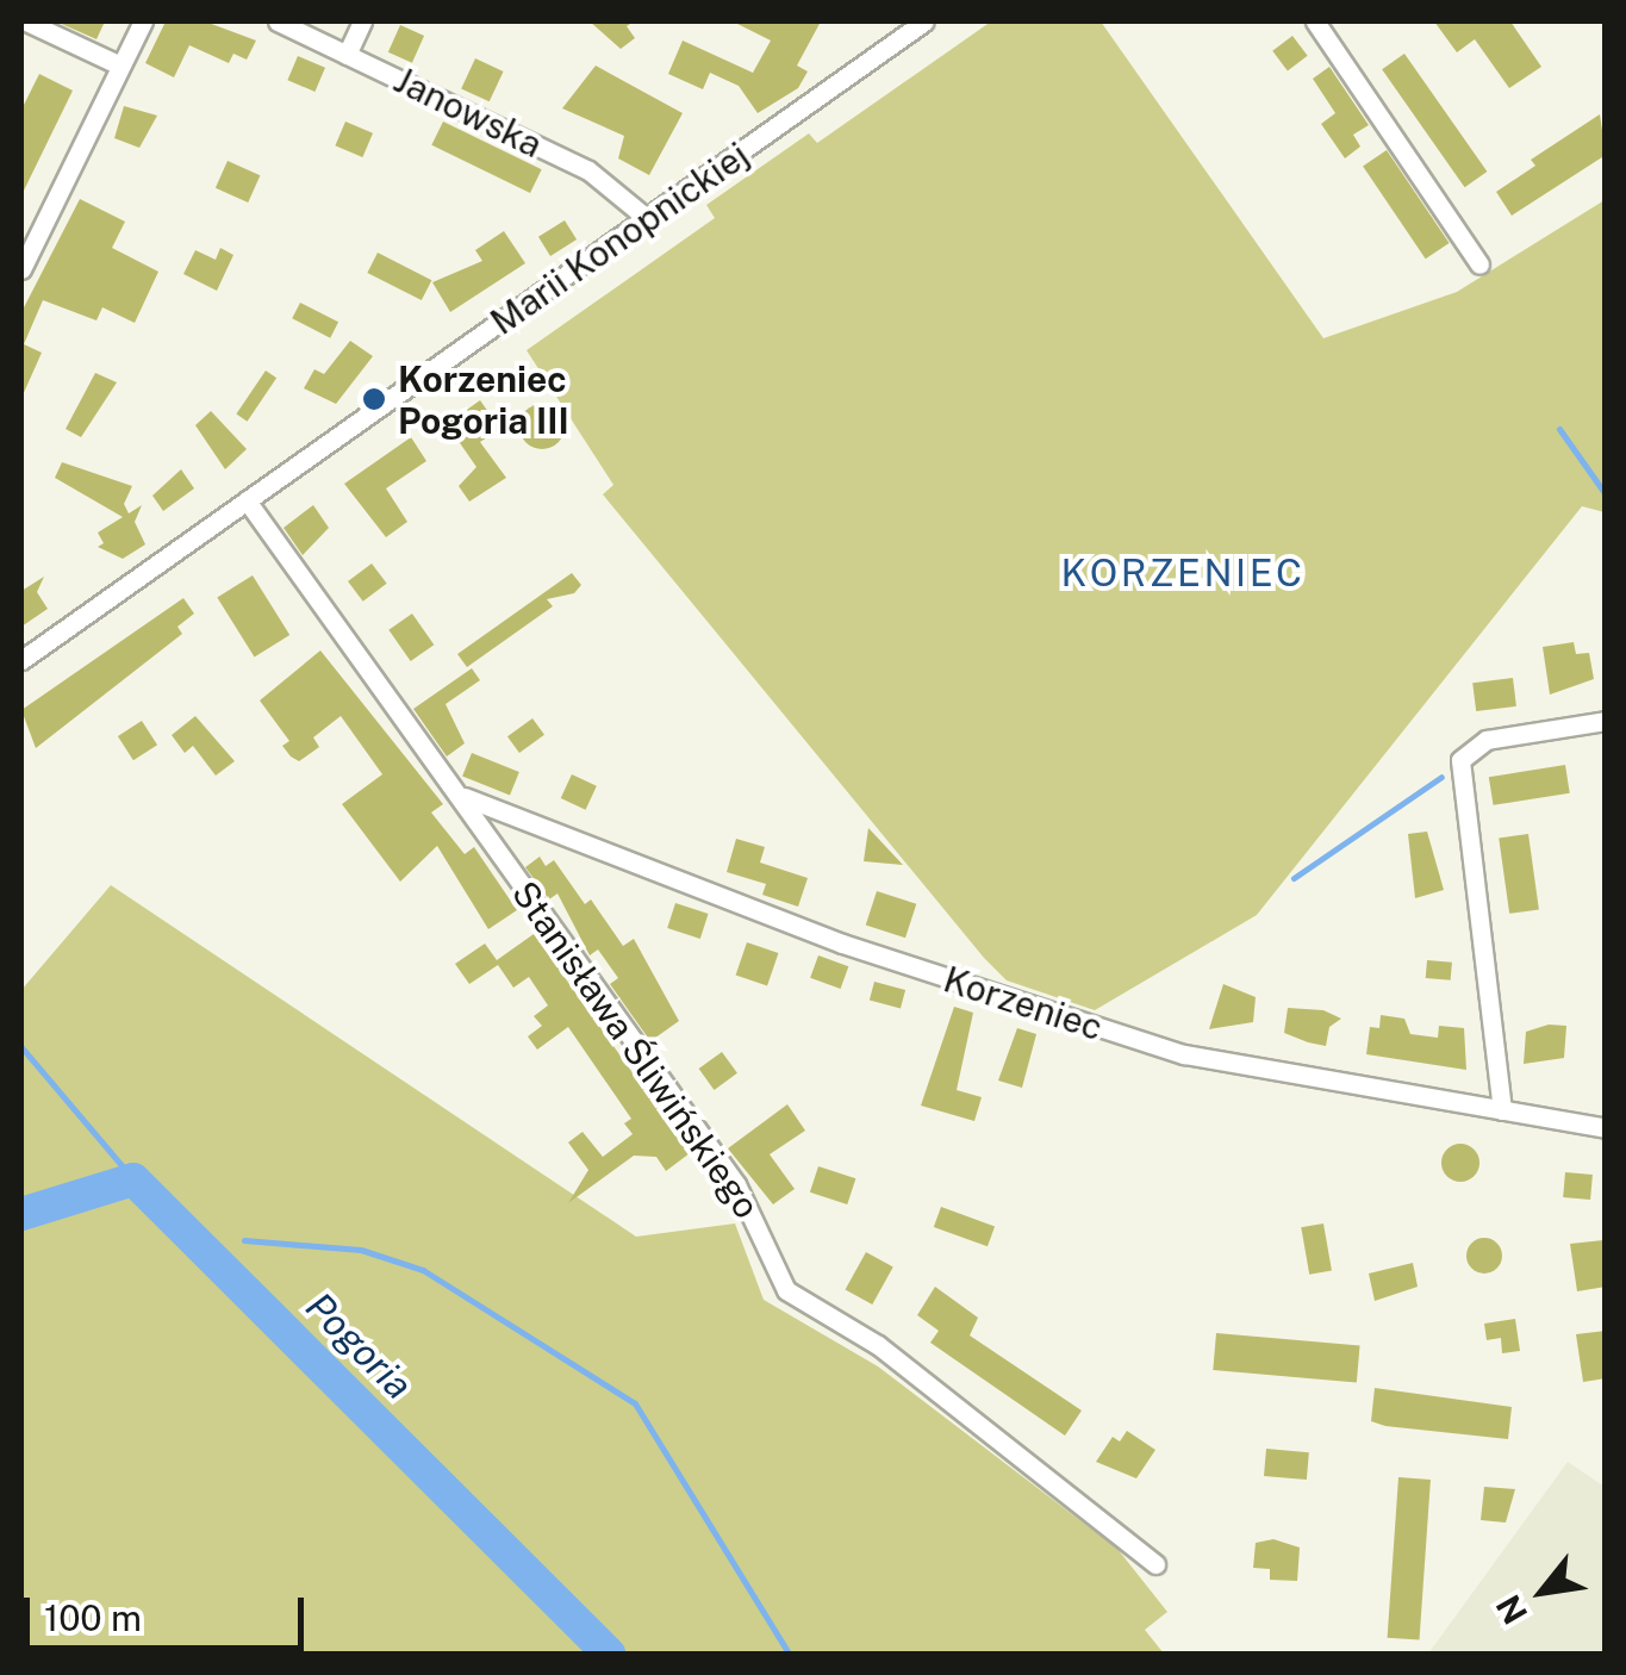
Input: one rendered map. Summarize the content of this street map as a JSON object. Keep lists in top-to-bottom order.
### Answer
{
  "streets": {
    "street": [
      "Janowska",
      "Marii Konopnickiej",
      "Korzeniec",
      "Stanisława Śliwińskiego"
    ]
  },
  "crossings": [
    ["Janowska", "Marii Konopnickiej"],
    ["Marii Konopnickiej", "Stanisława Śliwińskiego"],
    ["Korzeniec", "Stanisława Śliwińskiego"]
  ],
  "districts": ["KORZENIEC"],
  "water": ["Pogoria"],
  "places": ["Korzeniec Pogoria III"],
  "scale_bar": "100 m",
  "north": "bottom left"
}
